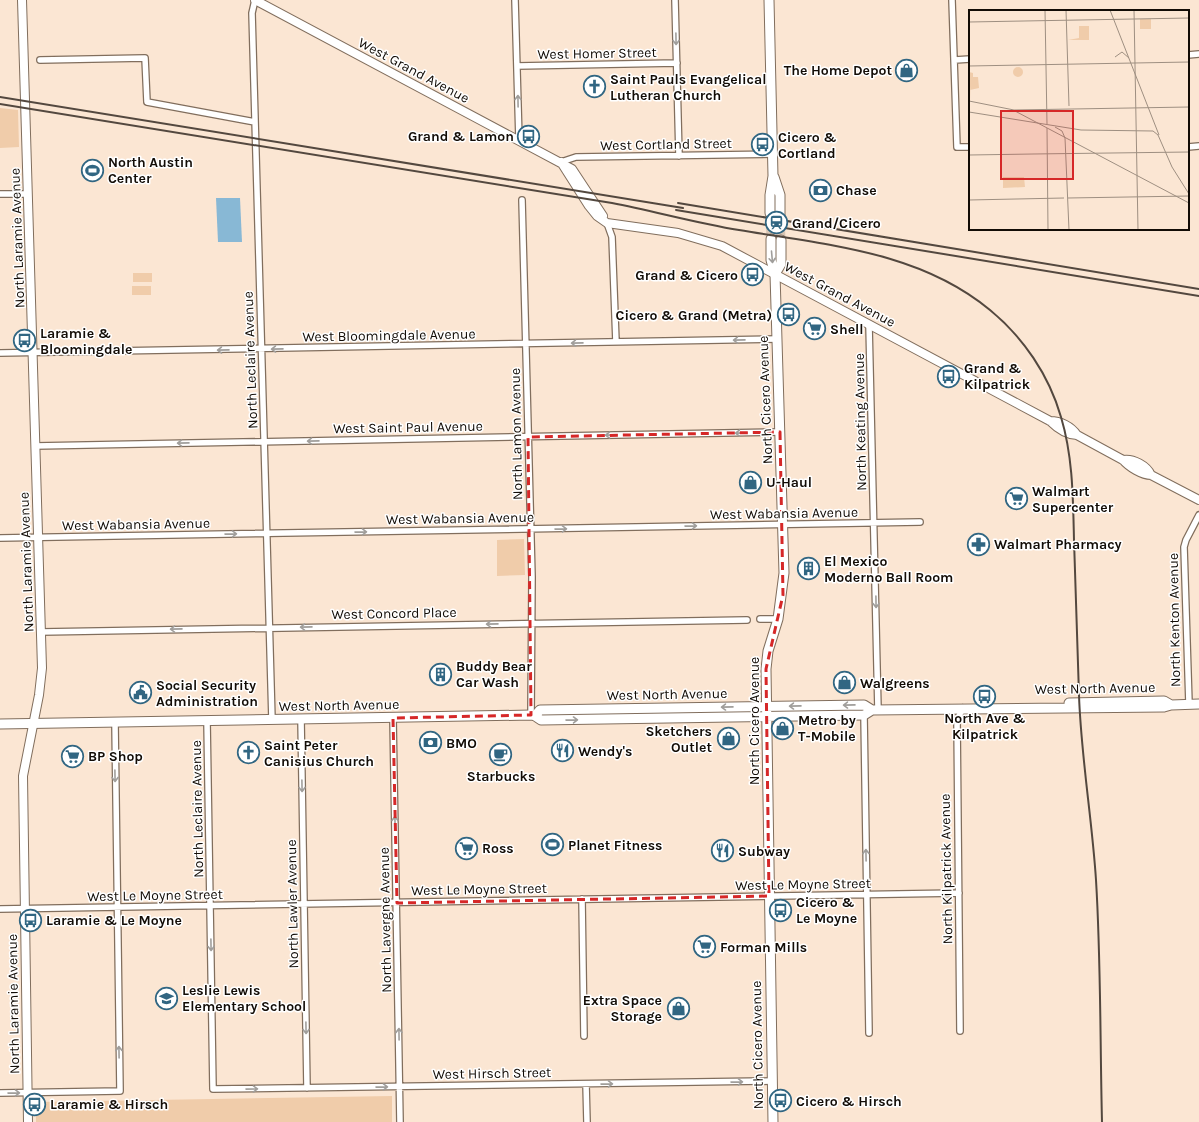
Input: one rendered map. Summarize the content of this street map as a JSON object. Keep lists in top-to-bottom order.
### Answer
{
  "streets": {
    "main road": ["North Cicero Avenue", "West North Avenue"],
    "street": [
      "West Homer Street",
      "West Grand Avenue",
      "West Cortland Street",
      "North Laramie Avenue",
      "West Bloomingdale Avenue",
      "North Leclaire Avenue",
      "North Keating Avenue",
      "West Saint Paul Avenue",
      "North Lamon Avenue",
      "West Wabansia Avenue",
      "West Concord Place",
      "North Kenton Avenue",
      "North Kilpatrick Avenue",
      "West Le Moyne Street",
      "North Lawler Avenue",
      "North Lavergne Avenue",
      "West Hirsch Street"
    ]
  },
  "crossings": [
    ["West Grand Avenue", "West Cortland Street"],
    ["West Grand Avenue", "North Leclaire Avenue"],
    ["West Grand Avenue", "North Cicero Avenue"],
    ["West Grand Avenue", "North Keating Avenue"],
    ["North Laramie Avenue", "West Bloomingdale Avenue"],
    ["North Laramie Avenue", "West Saint Paul Avenue"],
    ["North Laramie Avenue", "West Wabansia Avenue"],
    ["North Laramie Avenue", "West Concord Place"],
    ["North Laramie Avenue", "West North Avenue"],
    ["North Laramie Avenue", "West Le Moyne Street"],
    ["West Bloomingdale Avenue", "North Leclaire Avenue"],
    ["West Bloomingdale Avenue", "North Cicero Avenue"],
    ["West Bloomingdale Avenue", "North Lamon Avenue"],
    ["North Leclaire Avenue", "West Saint Paul Avenue"],
    ["North Leclaire Avenue", "West Wabansia Avenue"],
    ["North Leclaire Avenue", "West Concord Place"],
    ["North Leclaire Avenue", "West North Avenue"],
    ["North Leclaire Avenue", "West Le Moyne Street"],
    ["North Leclaire Avenue", "West Hirsch Street"],
    ["North Cicero Avenue", "West Saint Paul Avenue"],
    ["North Cicero Avenue", "West Wabansia Avenue"],
    ["North Cicero Avenue", "West North Avenue"],
    ["North Cicero Avenue", "West Le Moyne Street"],
    ["North Cicero Avenue", "West Hirsch Street"],
    ["North Keating Avenue", "West Wabansia Avenue"],
    ["North Keating Avenue", "West North Avenue"],
    ["West Saint Paul Avenue", "North Lamon Avenue"],
    ["North Lamon Avenue", "West Wabansia Avenue"],
    ["North Lamon Avenue", "West Concord Place"],
    ["North Lamon Avenue", "West North Avenue"],
    ["North Kenton Avenue", "West North Avenue"],
    ["West North Avenue", "North Kilpatrick Avenue"],
    ["West North Avenue", "North Lawler Avenue"],
    ["West North Avenue", "North Lavergne Avenue"],
    ["North Kilpatrick Avenue", "West Le Moyne Street"],
    ["West Le Moyne Street", "North Lawler Avenue"],
    ["West Le Moyne Street", "North Lavergne Avenue"],
    ["North Lawler Avenue", "West Hirsch Street"],
    ["North Lavergne Avenue", "West Hirsch Street"]
  ],
  "one_way": [
    "West Bloomingdale Avenue",
    "North Keating Avenue",
    "West Saint Paul Avenue",
    "West Wabansia Avenue",
    "West Concord Place",
    "North Lawler Avenue",
    "North Lavergne Avenue",
    "West Hirsch Street"
  ],
  "places": {
    "shop": [
      "The Home Depot",
      "U-Haul",
      "Walgreens",
      "Metro by T-Mobile",
      "Sketchers Outlet",
      "Extra Space Storage"
    ],
    "church": ["Saint Pauls Evangelical Lutheran Church", "Saint Peter Canisius Church"],
    "bus stop": [
      "Grand & Lamon",
      "Cicero & Cortland",
      "Grand & Cicero",
      "Cicero & Grand (Metra)",
      "Laramie & Bloomingdale",
      "Grand & Kilpatrick",
      "North Ave & Kilpatrick",
      "Cicero & Le Moyne",
      "Laramie & Le Moyne",
      "Cicero & Hirsch",
      "Laramie & Hirsch"
    ],
    "sports": ["North Austin Center", "Planet Fitness"],
    "bank": ["Chase", "BMO"],
    "station": ["Grand/Cicero"],
    "supermarket": [
      "Shell",
      "Walmart Supercenter",
      "BP Shop",
      "Ross",
      "Forman Mills"
    ],
    "pharmacy": ["Walmart Pharmacy"],
    "building": ["El Mexico Moderno Ball Room", "Buddy Bear Car Wash"],
    "public building": ["Social Security Administration"],
    "restaurant": ["Wendy's", "Subway"],
    "cafe": ["Starbucks"],
    "school or university": ["Leslie Lewis Elementary School"]
  }
}
